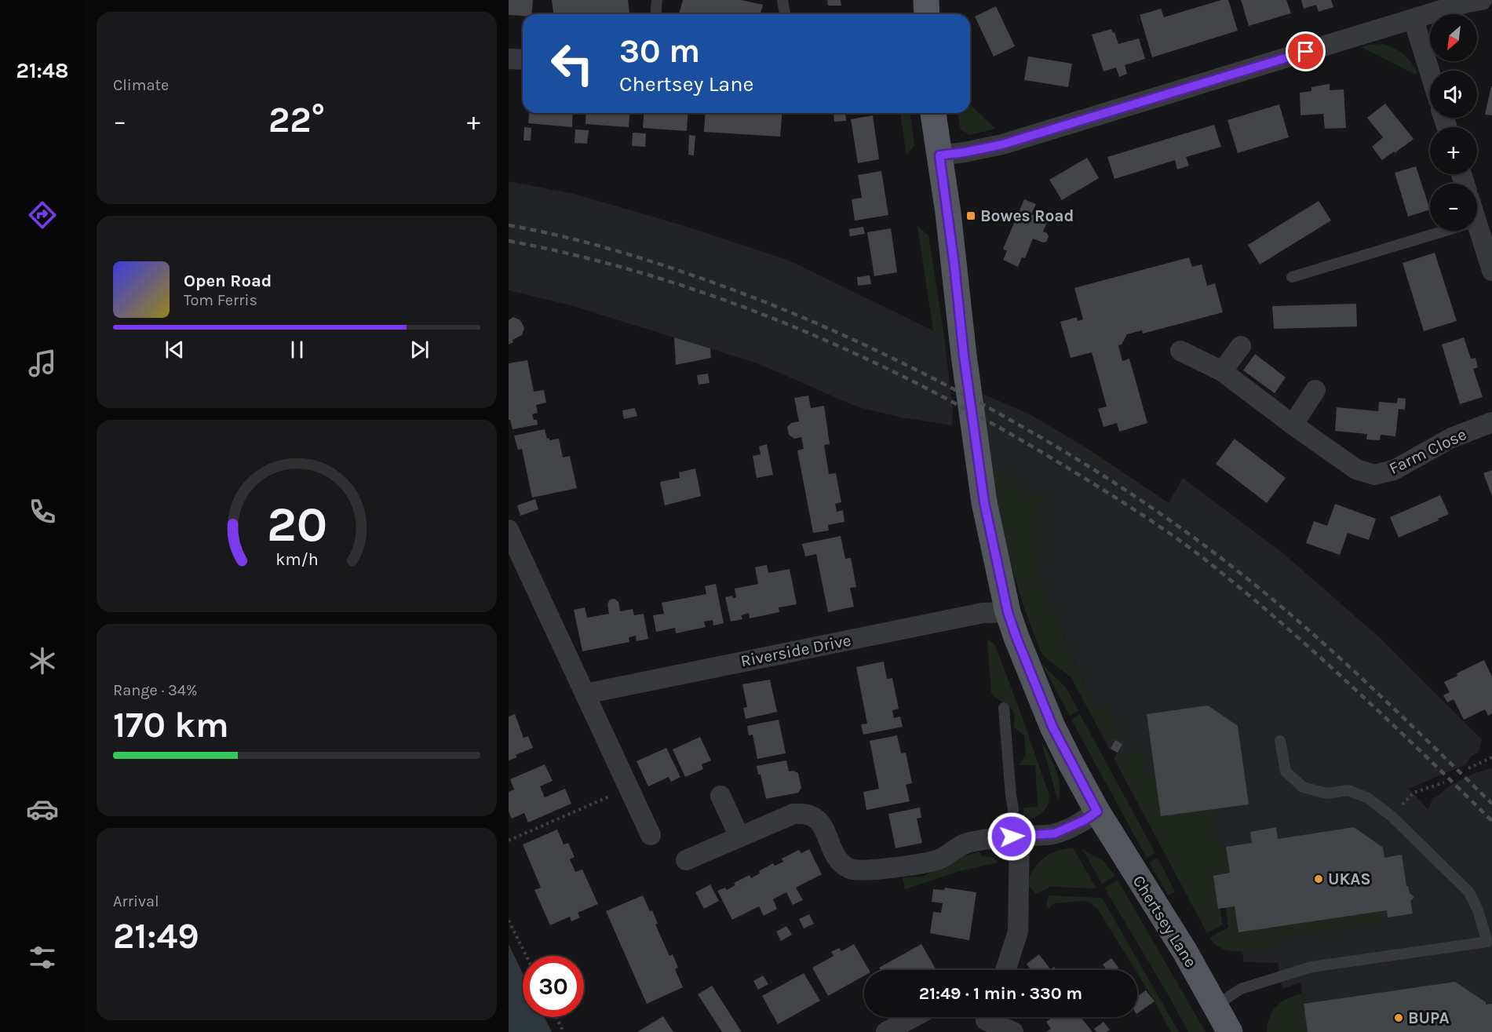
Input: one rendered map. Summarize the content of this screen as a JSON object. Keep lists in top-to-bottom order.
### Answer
{
  "streets": {
    "main road": ["Chertsey Lane"],
    "street": ["Farm Close", "Riverside Drive"]
  },
  "crossings": [
    ["Riverside Drive", "Chertsey Lane"]
  ],
  "places": {
    "transit": ["Bowes Road"],
    "other": ["UKAS", "BUPA"]
  },
  "north": "bottom left",
  "page": {
    "tabs": "21:48",
    "tile": [
      "Climate",
      ["Range · 34%", "170 km"],
      ["Arrival", "21:49"]
    ],
    "map_buttons": ["+", "−"],
    "turn": ["30 m", "Chertsey Lane"],
    "heat": ["−", "22°", "+"],
    "song": ["Open Road", "Tom Ferris"],
    "limit": "30",
    "trip": "21:49 · 1 min · 330 m",
    "gauge": ["20", "km/h"]
  }
}
